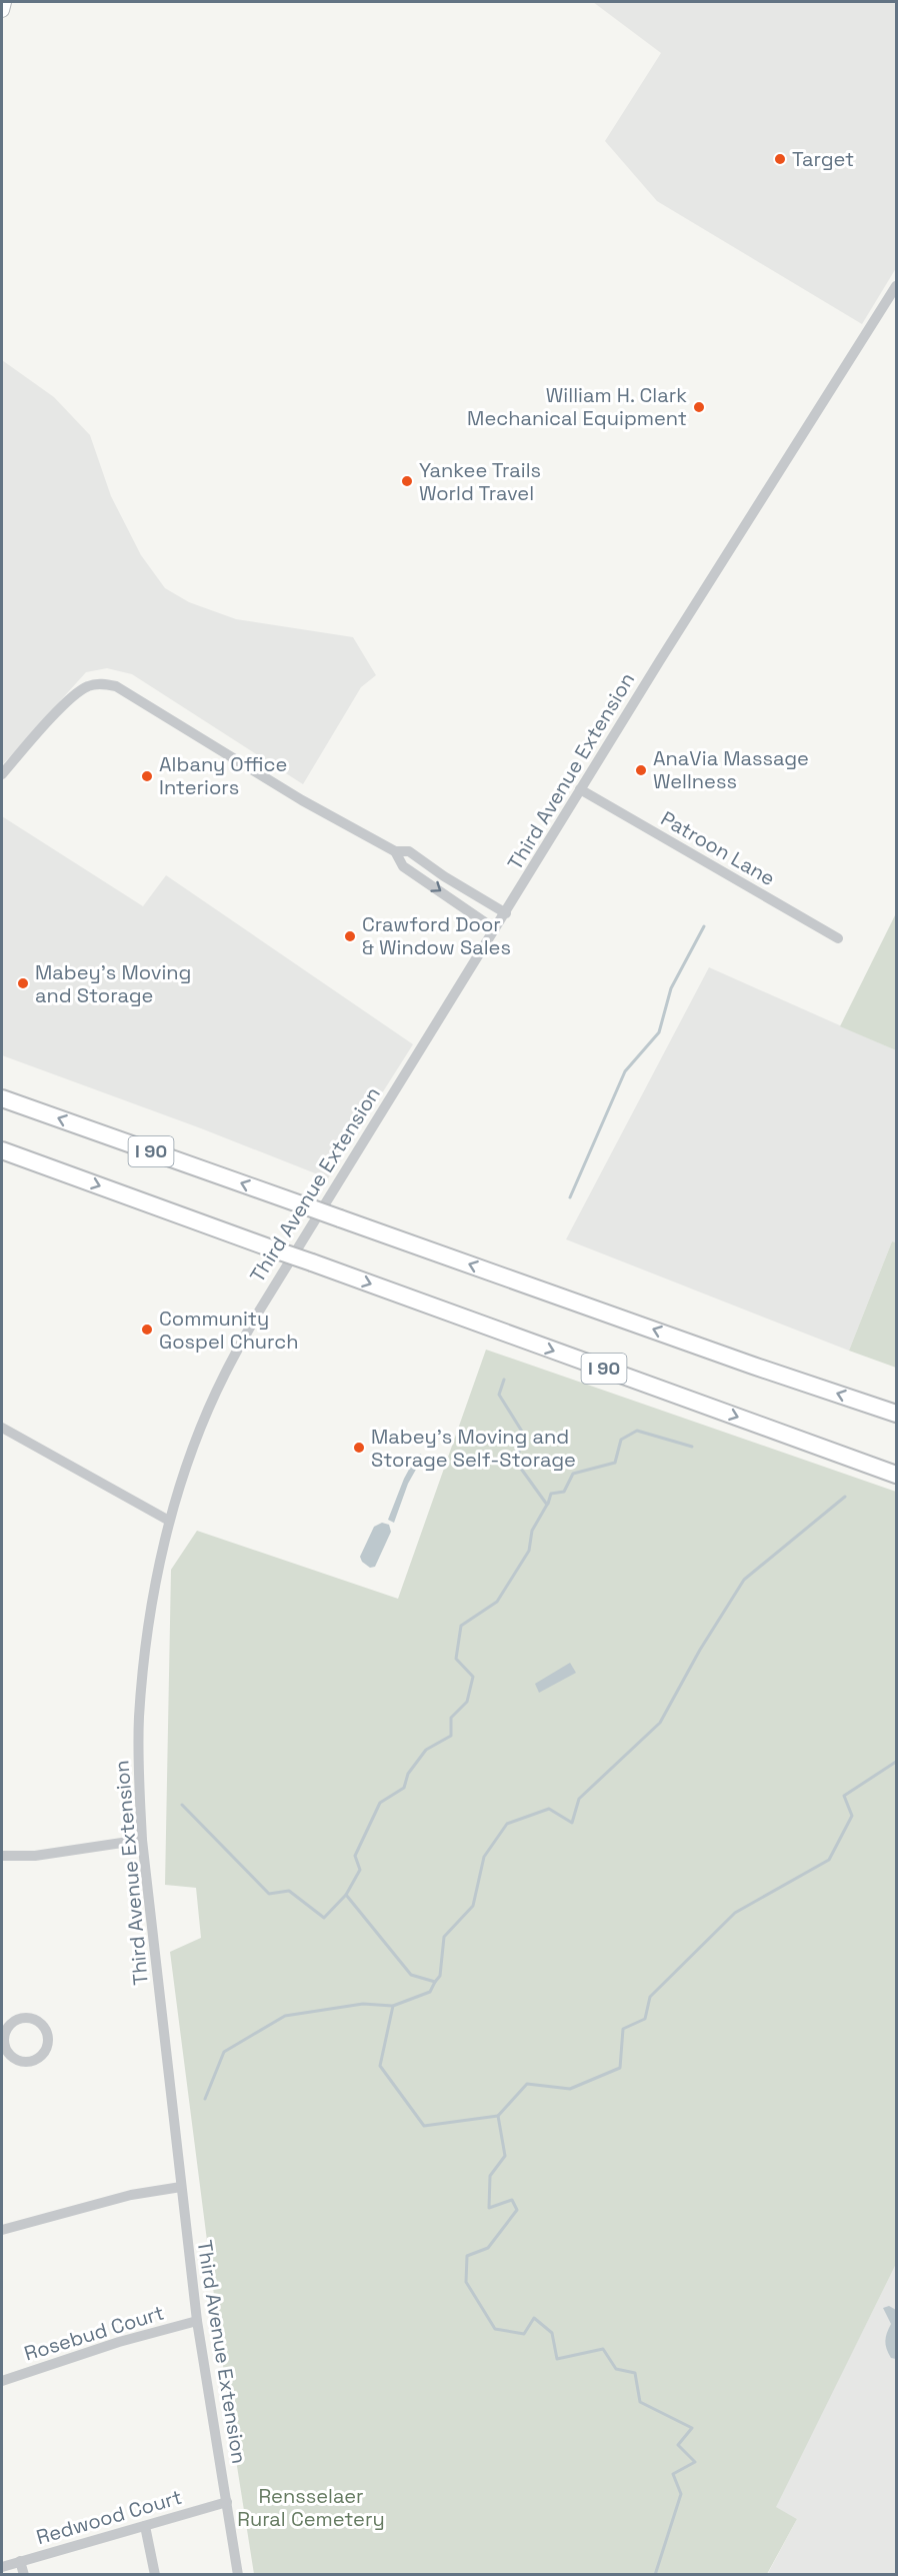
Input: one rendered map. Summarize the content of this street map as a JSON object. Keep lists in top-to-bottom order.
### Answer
{
  "streets": {
    "highway": ["I 90"],
    "street": [
      "Third Avenue Extension",
      "Patroon Lane",
      "Rosebud Court",
      "Redwood Court"
    ]
  },
  "crossings": [
    ["Third Avenue Extension", "Patroon Lane"],
    ["Third Avenue Extension", "Rosebud Court"],
    ["Third Avenue Extension", "Redwood Court"]
  ],
  "parks": ["Rensselaer Rural Cemetery"],
  "places": [
    "Target",
    "William H. Clark Mechanical Equipment",
    "Yankee Trails World Travel",
    "AnaVia Massage Wellness",
    "Albany Office Interiors",
    "Crawford Door & Window Sales",
    "Mabey's Moving and Storage",
    "Community Gospel Church",
    "Mabey's Moving and Storage Self-Storage"
  ]
}
